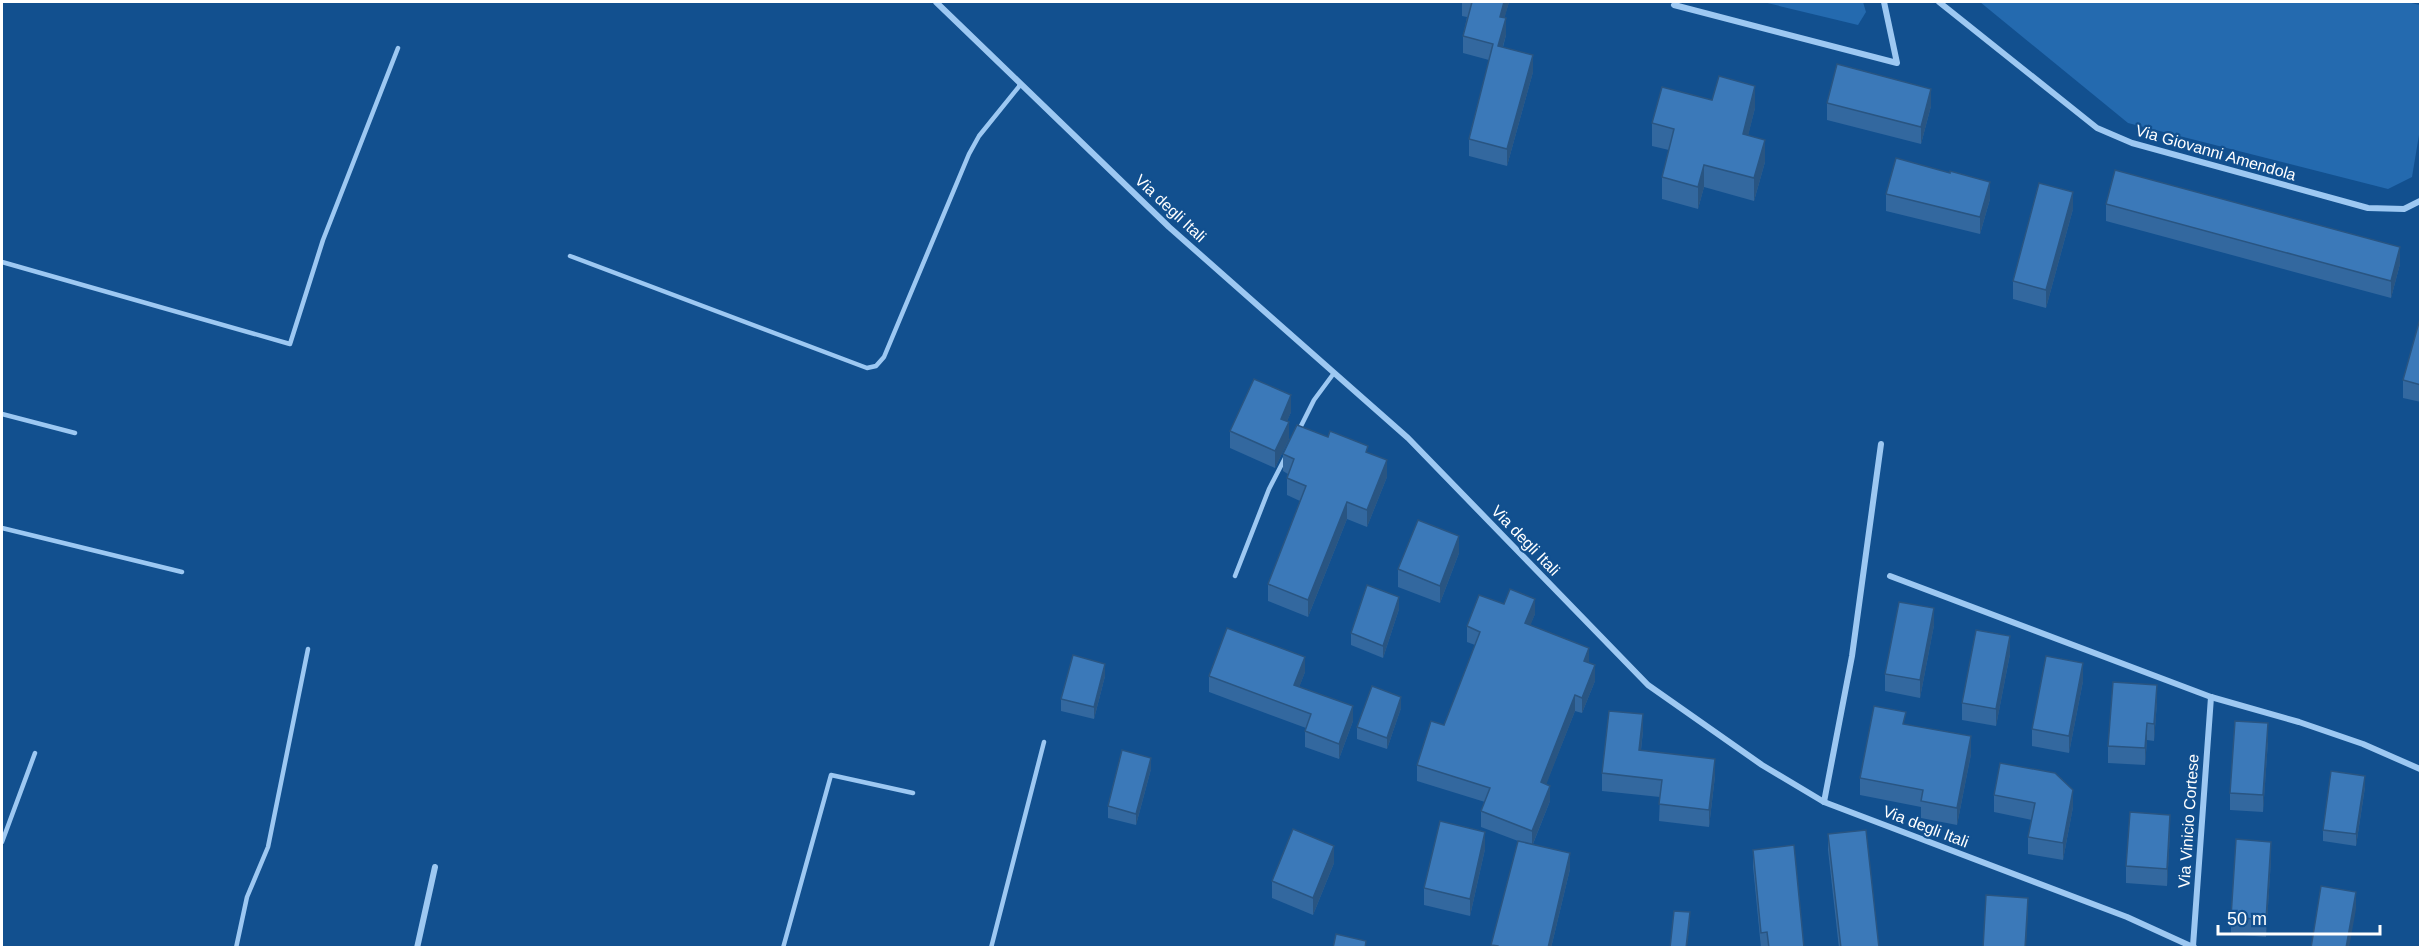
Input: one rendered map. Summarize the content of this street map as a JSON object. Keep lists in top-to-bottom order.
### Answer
{
  "streets": {
    "street": ["Via Giovanni Amendola", "Via degli Itali", "Via Vinicio Cortese"]
  },
  "crossings": [
    ["Via degli Itali", "Via Vinicio Cortese"]
  ],
  "scale_bar": "50 m"
}
